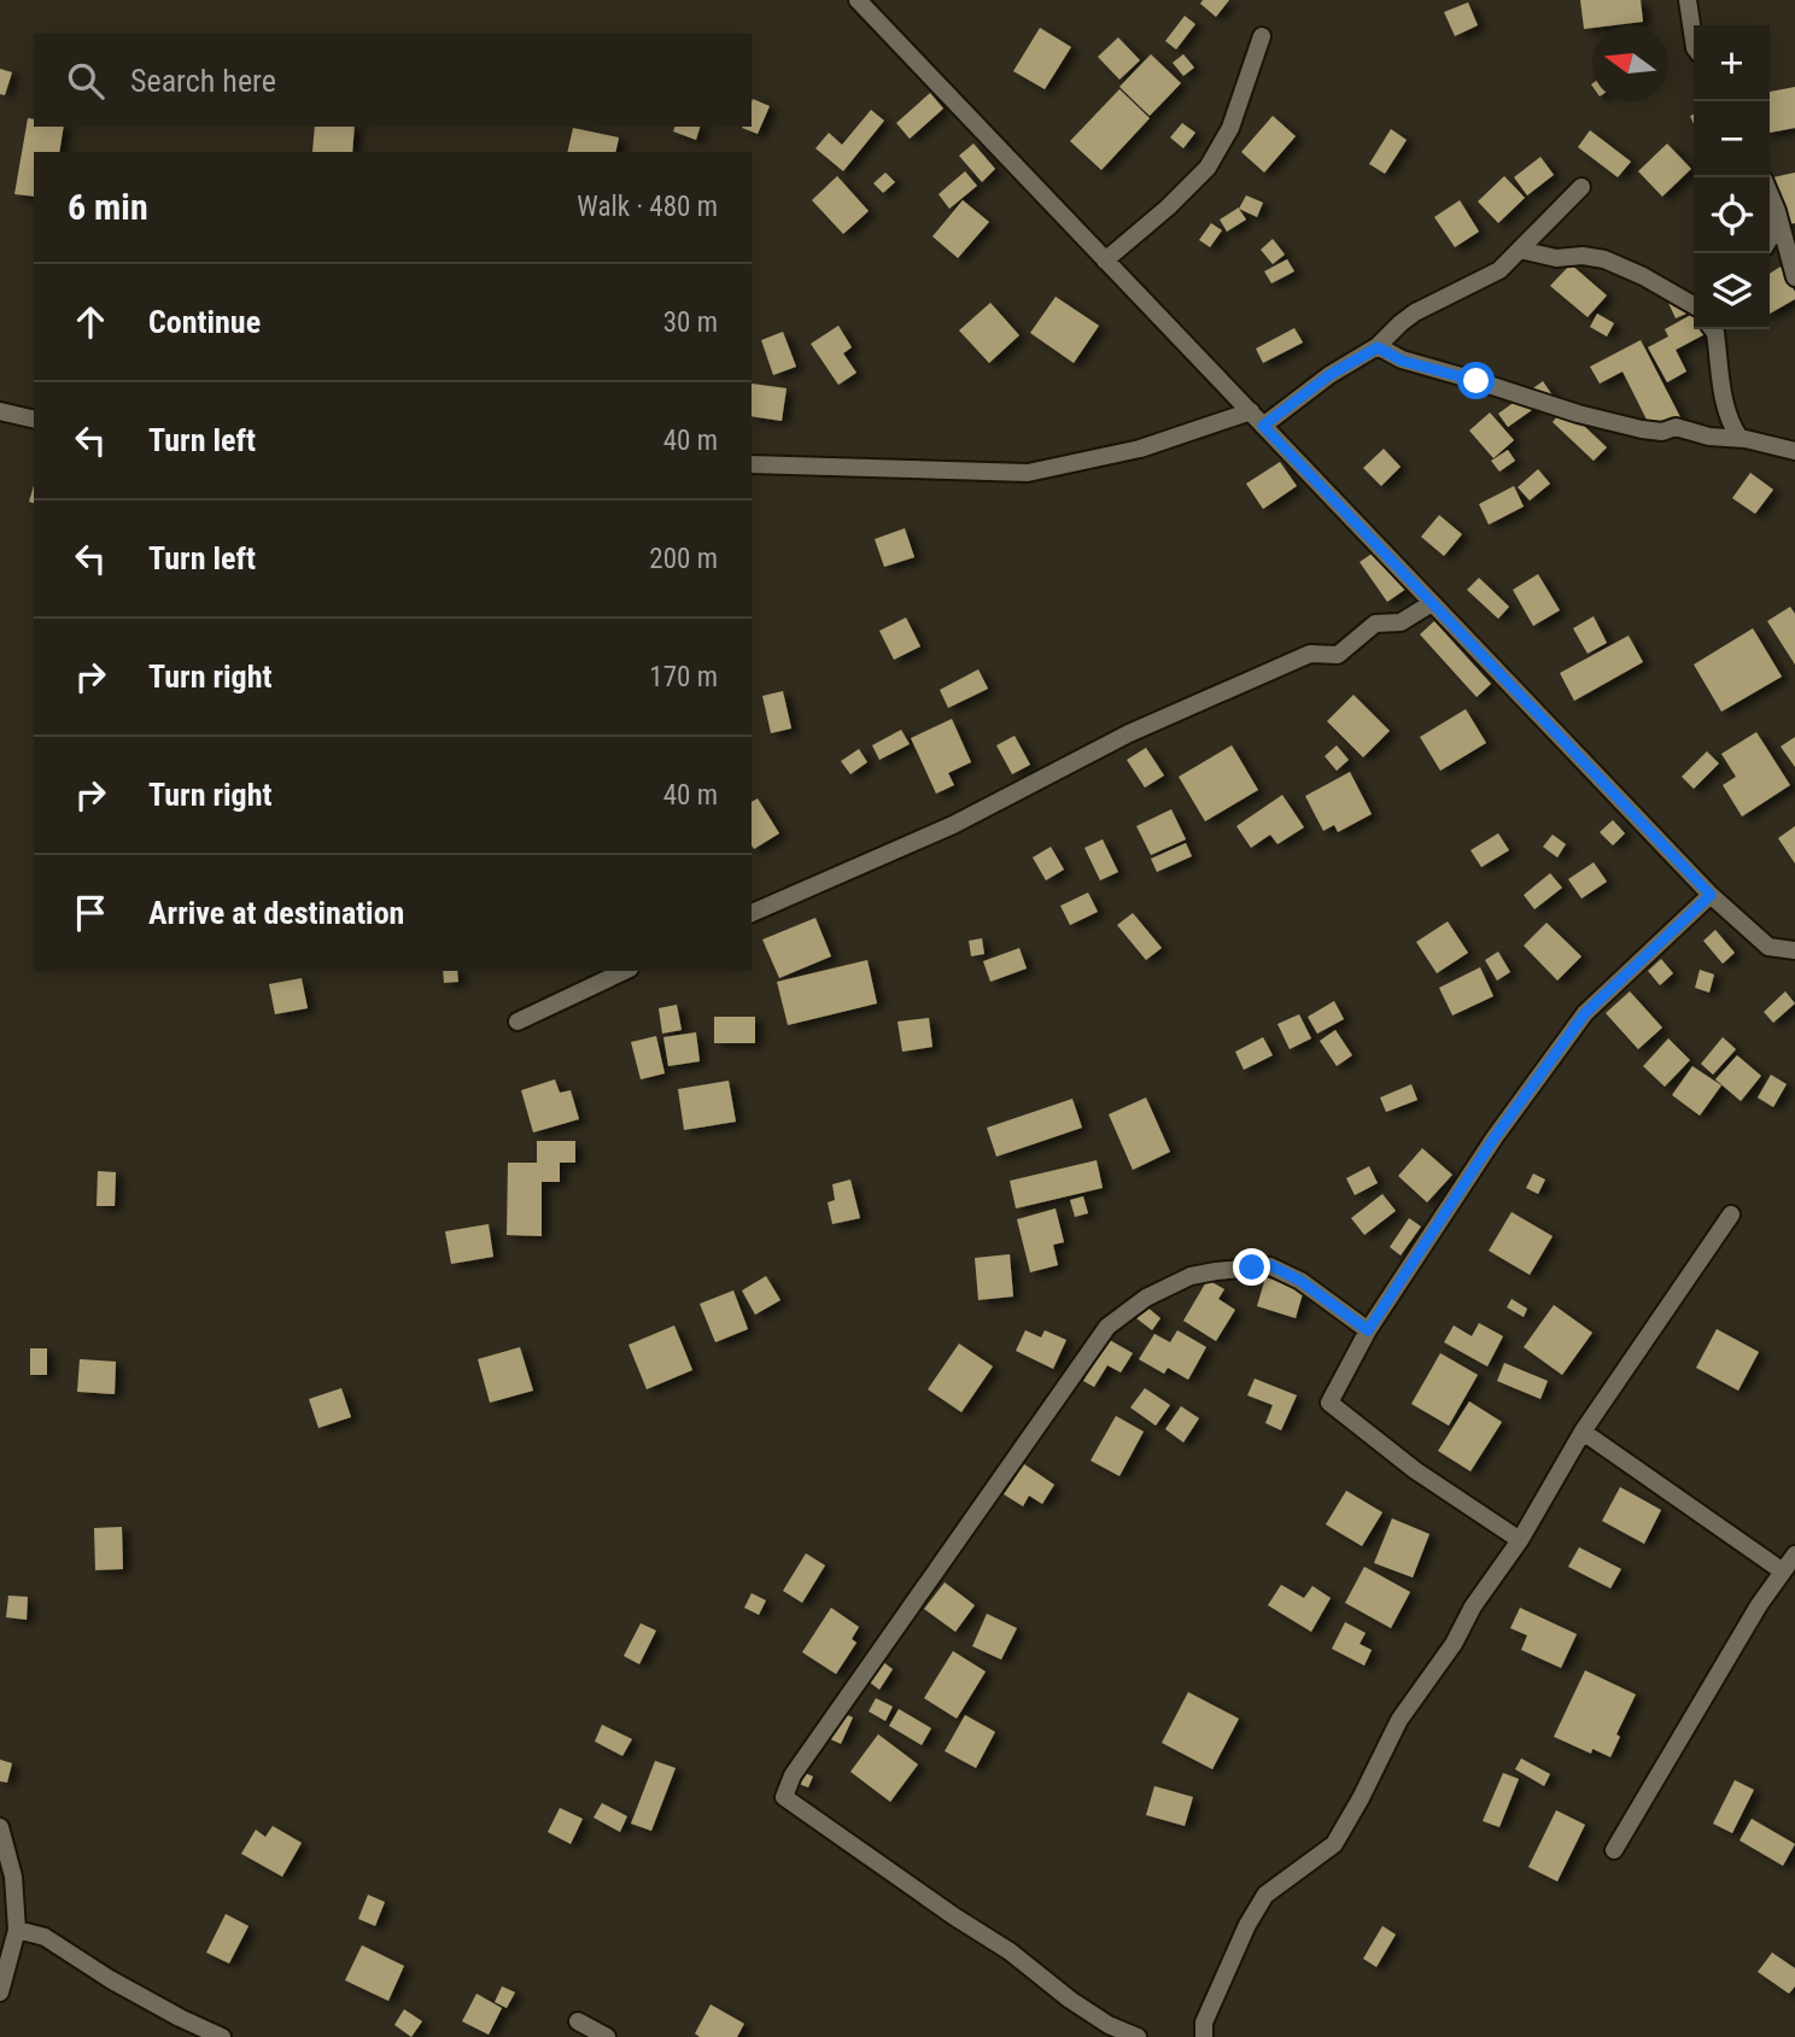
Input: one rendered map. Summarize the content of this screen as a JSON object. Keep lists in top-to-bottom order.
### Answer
{
  "north": "left",
  "page": {
    "map_buttons": ["+", "−"],
    "search": "Search here",
    "heading": ["6 min", "Walk · 480 m"],
    "list": [
      ["Continue", "30 m"],
      ["Turn left", "40 m"],
      ["Turn left", "200 m"],
      ["Turn right", "170 m"],
      ["Turn right", "40 m"],
      "Arrive at destination"
    ]
  }
}
